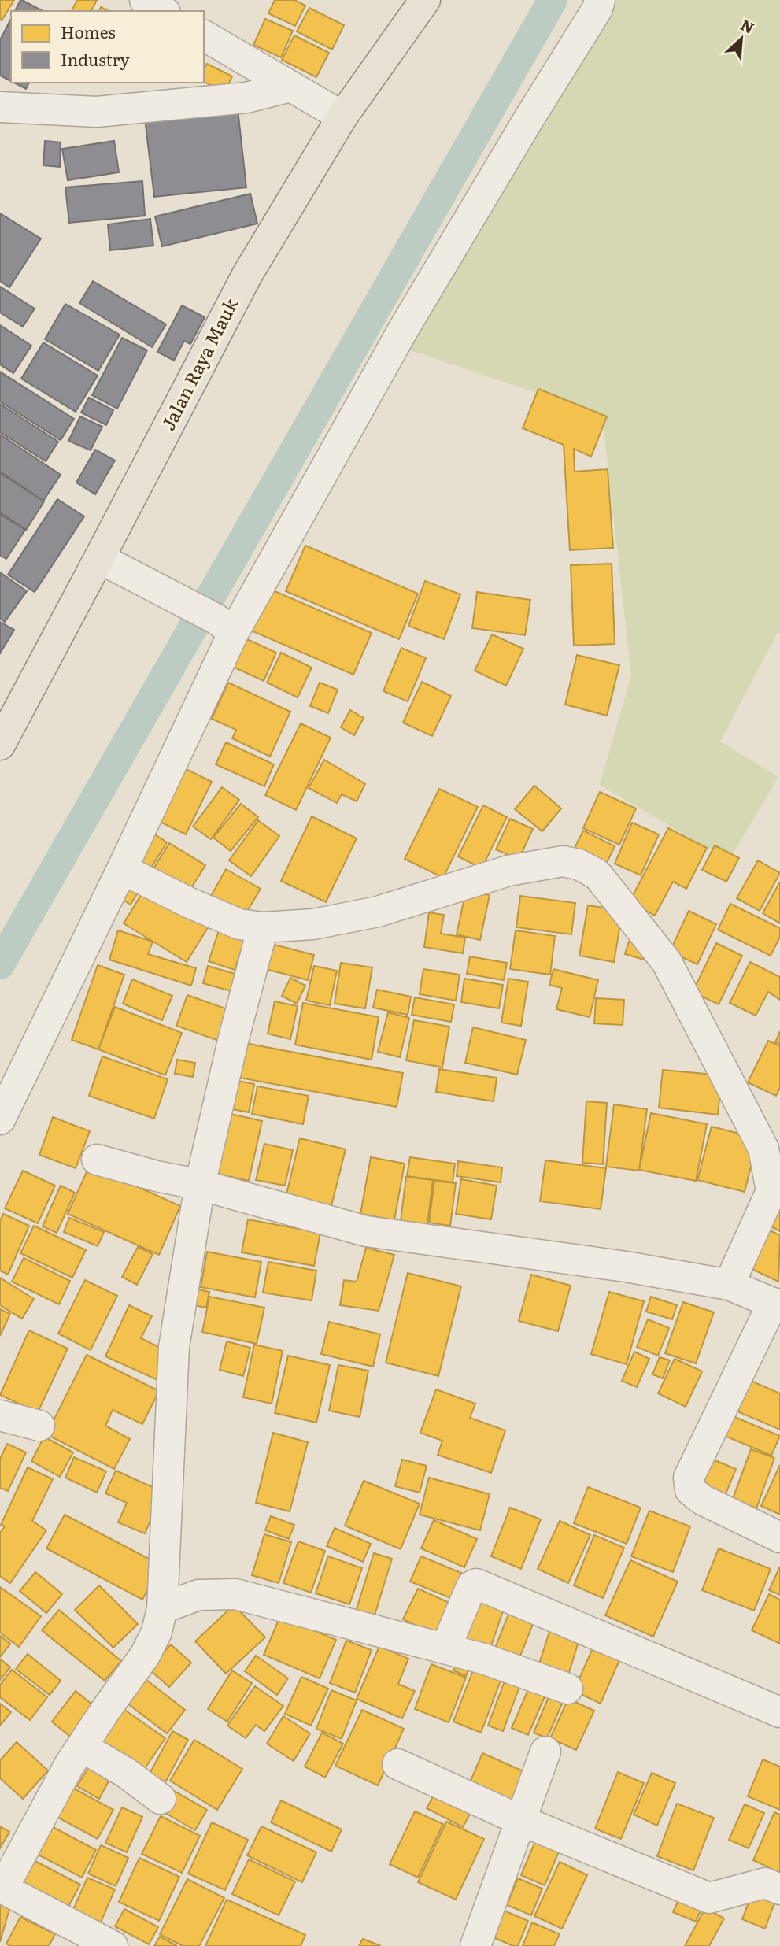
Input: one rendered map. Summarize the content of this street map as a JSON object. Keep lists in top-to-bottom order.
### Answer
{
  "streets": {
    "main road": ["Jalan Raya Mauk"]
  },
  "legend": ["Homes", "Industry"],
  "north": "top right"
}
